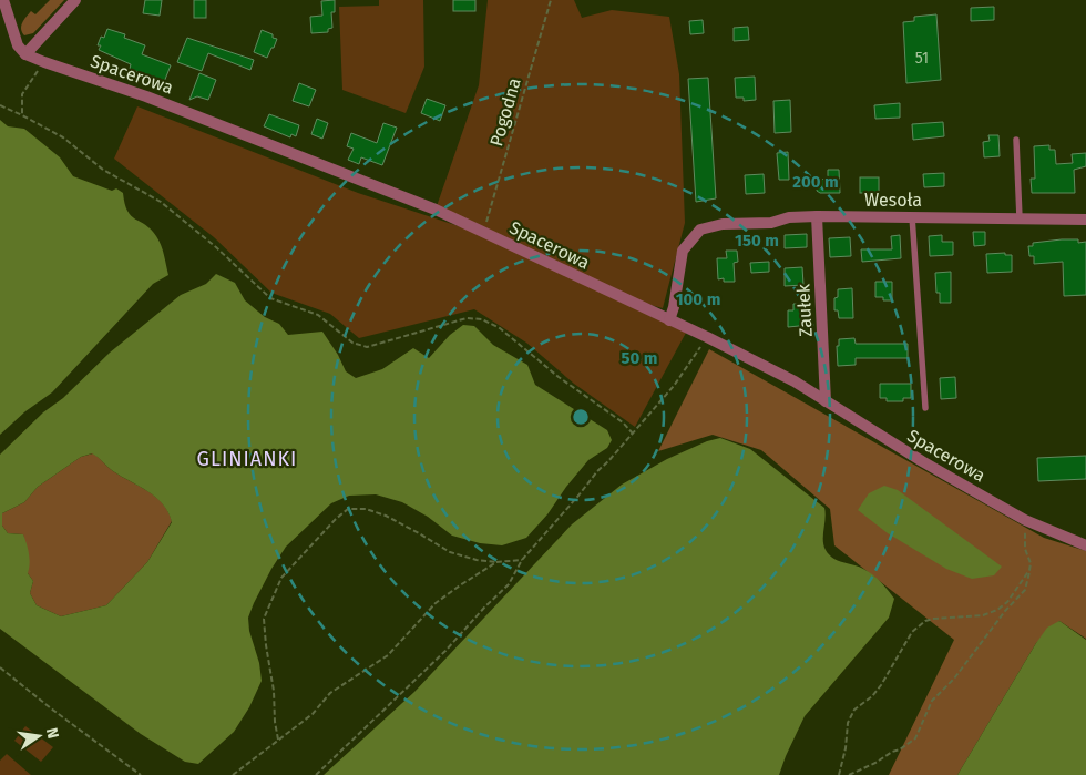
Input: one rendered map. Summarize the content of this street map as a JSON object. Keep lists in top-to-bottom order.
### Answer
{
  "streets": {
    "street": ["Spacerowa", "Wesoła", "Zaułek"],
    "path": ["Pogodna"]
  },
  "crossings": [
    ["Spacerowa", "Pogodna"],
    ["Spacerowa", "Wesoła"],
    ["Spacerowa", "Zaułek"],
    ["Wesoła", "Zaułek"]
  ],
  "districts": ["GLINIANKI"],
  "house_numbers": ["51"],
  "north": "right",
  "rings": [
    "200 m",
    "150 m",
    "100 m",
    "50 m"
  ]
}
